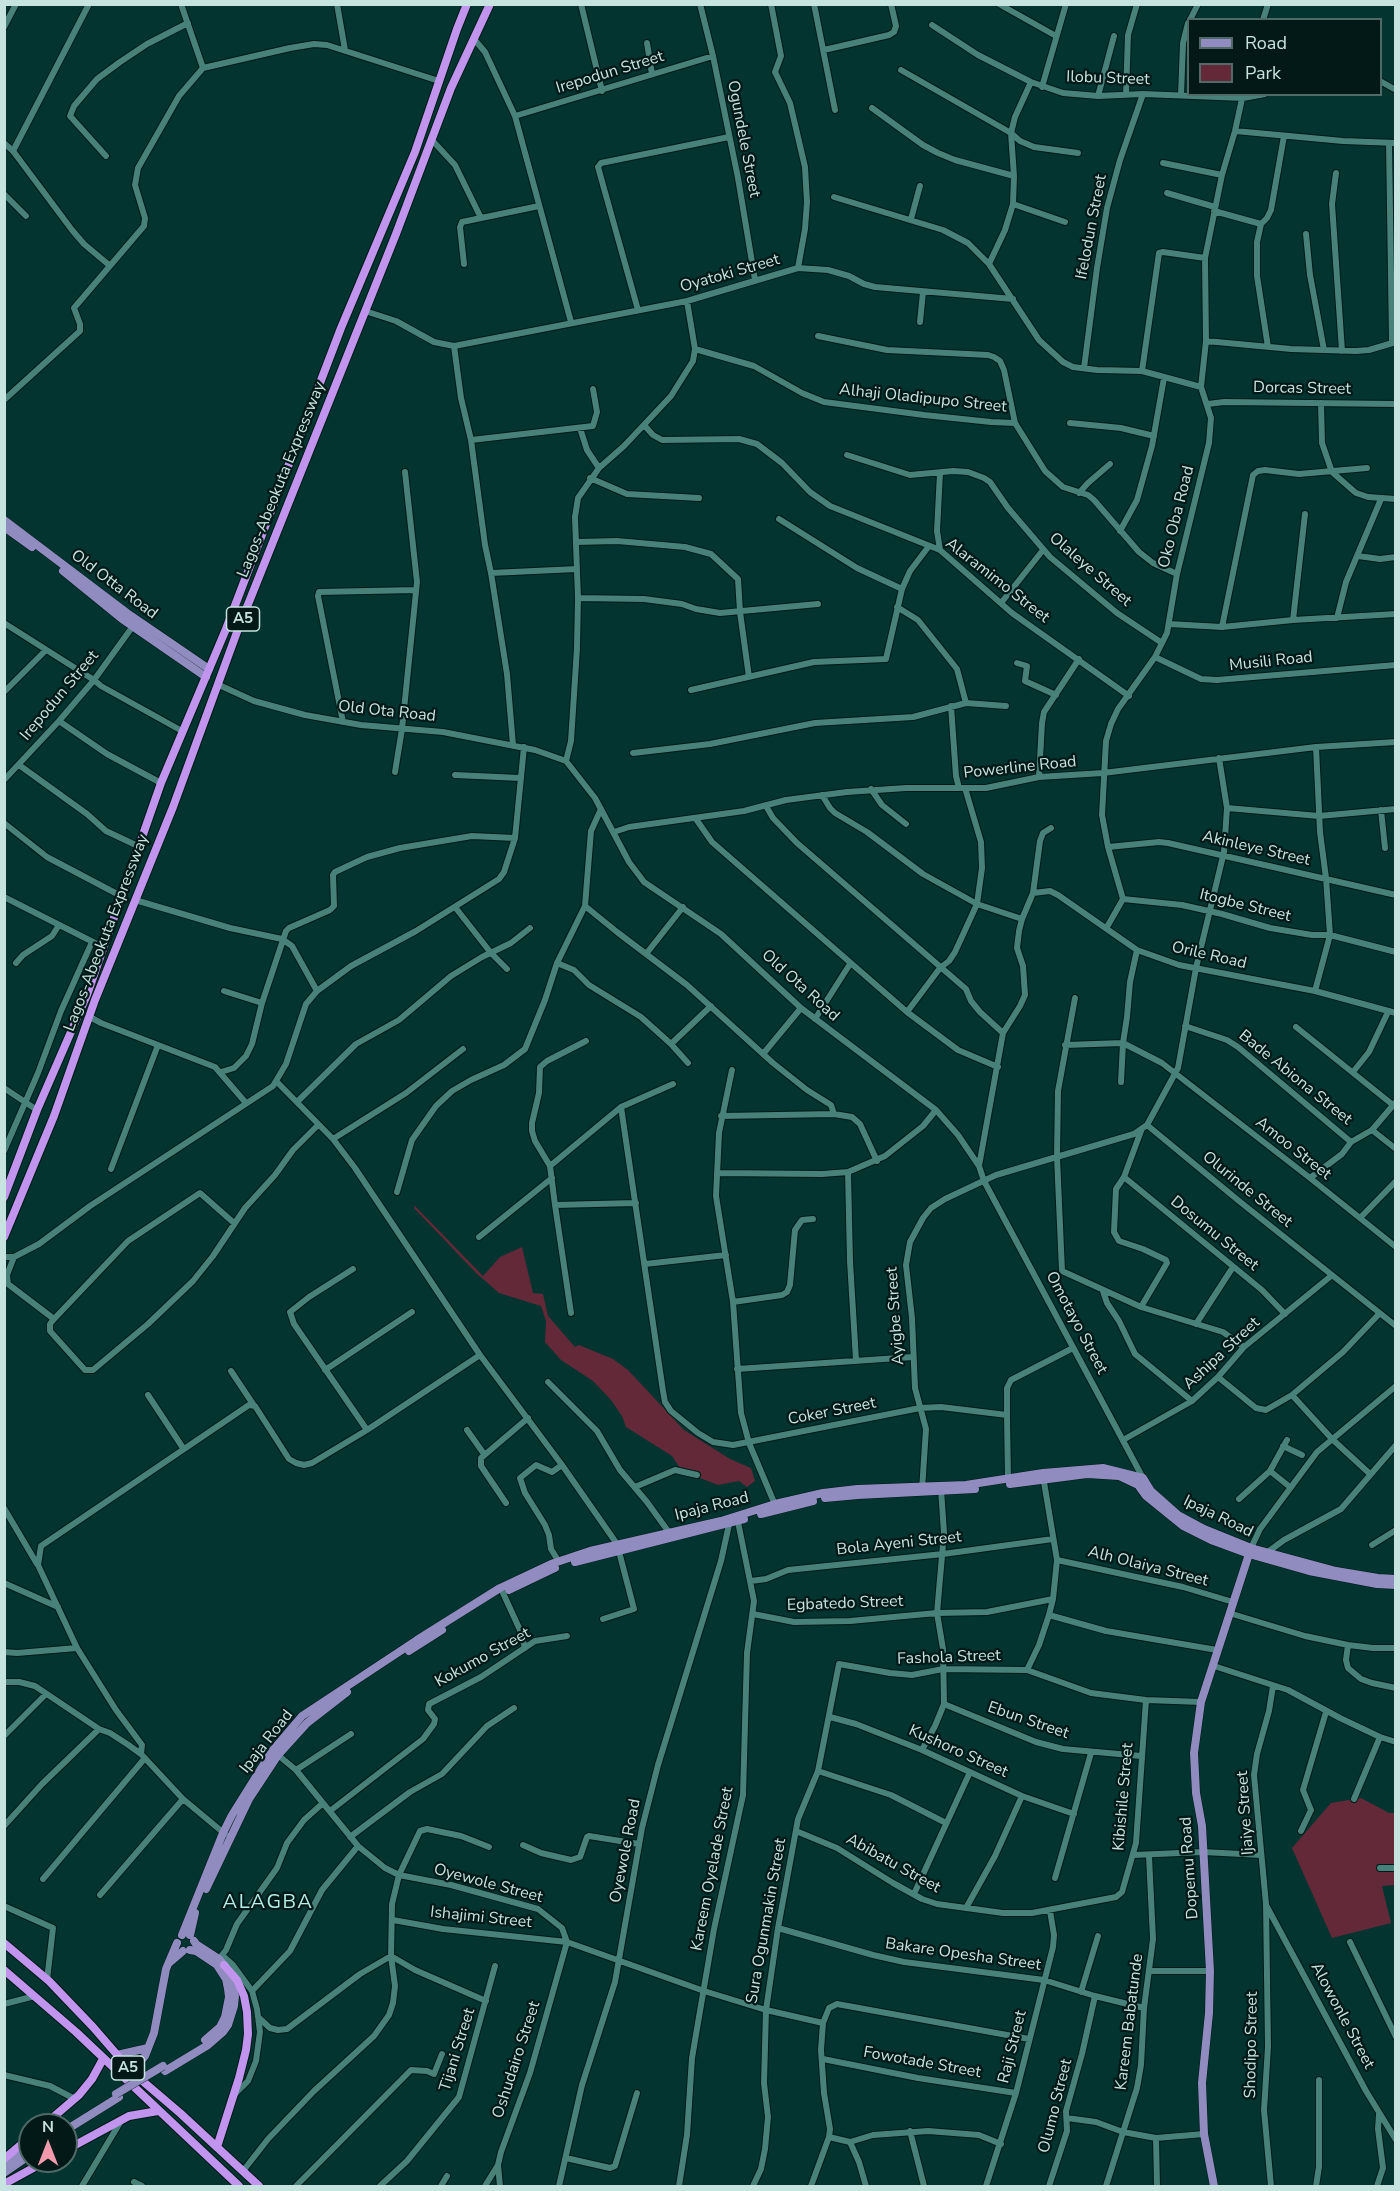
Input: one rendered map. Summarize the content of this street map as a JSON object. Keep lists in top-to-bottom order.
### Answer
{
  "streets": {
    "highway": ["Lagos-Abeokuta Expressway", "A5"],
    "main road": ["Old Otta Road", "Ipaja Road", "Dopemu Road"],
    "street": [
      "Irepodun Street",
      "Ilobu Street",
      "Ogundele Street",
      "Ifelodun Street",
      "Oyatoki Street",
      "Dorcas Street",
      "Alhaji Oladipupo Street",
      "Oko Oba Road",
      "Olaleye Street",
      "Alaramimo Street",
      "Musili Road",
      "Old Ota Road",
      "Powerline Road",
      "Akinleye Street",
      "Itogbe Street",
      "Orile Road",
      "Bade Abiona Street",
      "Amoo Street",
      "Olurinde Street",
      "Dosumu Street",
      "Ayigbe Street",
      "Omotayo Street",
      "Ashipa Street",
      "Coker Street",
      "Bola Ayeni Street",
      "Alh Olaiya Street",
      "Egbatedo Street",
      "Kokumo Street",
      "Fashola Street",
      "Ebun Street",
      "Kushoro Street",
      "Kibishile Street",
      "Ijaiye Street",
      "Oyewole Road",
      "Abibatu Street",
      "Kareem Oyelade Street",
      "Oyewole Street",
      "Ishajimi Street",
      "Sura Ogunmakin Street",
      "Bakare Opesha Street",
      "Alowonle Street",
      "Kareem Babatunde",
      "Shodipo Street",
      "Raji Street",
      "Tijani Street",
      "Oshudairo Street",
      "Fowotade Street",
      "Olumo Street"
    ]
  },
  "crossings": [
    ["Irepodun Street", "Ogundele Street"],
    ["Ilobu Street", "Ifelodun Street"],
    ["Ogundele Street", "Oyatoki Street"],
    ["Dorcas Street", "Oko Oba Road"],
    ["Lagos-Abeokuta Expressway", "Old Otta Road"],
    ["Lagos-Abeokuta Expressway", "Old Ota Road"],
    ["Oko Oba Road", "Olaleye Street"],
    ["Oko Oba Road", "Alaramimo Street"],
    ["Oko Oba Road", "Musili Road"],
    ["Oko Oba Road", "Powerline Road"],
    ["Oko Oba Road", "Akinleye Street"],
    ["Oko Oba Road", "Itogbe Street"],
    ["Old Ota Road", "Powerline Road"],
    ["Old Ota Road", "Ayigbe Street"],
    ["Old Ota Road", "Omotayo Street"],
    ["Olurinde Street", "Ashipa Street"],
    ["Dosumu Street", "Ashipa Street"],
    ["Ayigbe Street", "Omotayo Street"],
    ["Ayigbe Street", "Coker Street"],
    ["Ayigbe Street", "Ipaja Road"],
    ["Omotayo Street", "Ashipa Street"],
    ["Omotayo Street", "Ipaja Road"],
    ["Ipaja Road", "Oyewole Road"],
    ["Ipaja Road", "Dopemu Road"],
    ["Ipaja Road", "Kareem Oyelade Street"],
    ["Ipaja Road", "Oyewole Street"],
    ["Bola Ayeni Street", "Kareem Oyelade Street"],
    ["Alh Olaiya Street", "Dopemu Road"],
    ["Egbatedo Street", "Kareem Oyelade Street"],
    ["Kokumo Street", "Oyewole Street"],
    ["Fashola Street", "Kibishile Street"],
    ["Fashola Street", "Dopemu Road"],
    ["Fashola Street", "Sura Ogunmakin Street"],
    ["Ebun Street", "Kibishile Street"],
    ["Kushoro Street", "Sura Ogunmakin Street"],
    ["Kibishile Street", "Abibatu Street"],
    ["Kibishile Street", "Raji Street"],
    ["Ijaiye Street", "Alowonle Street"],
    ["Ijaiye Street", "Shodipo Street"],
    ["Oyewole Road", "Kareem Oyelade Street"],
    ["Abibatu Street", "Sura Ogunmakin Street"],
    ["Abibatu Street", "Raji Street"],
    ["Oyewole Street", "Ishajimi Street"],
    ["Oyewole Street", "Oshudairo Street"],
    ["Ishajimi Street", "Oshudairo Street"],
    ["Sura Ogunmakin Street", "Bakare Opesha Street"],
    ["Bakare Opesha Street", "Kareem Babatunde"],
    ["Bakare Opesha Street", "Raji Street"],
    ["Bakare Opesha Street", "Olumo Street"],
    ["Alowonle Street", "Shodipo Street"],
    ["Raji Street", "Fowotade Street"]
  ],
  "districts": ["ALAGBA"],
  "legend": ["Road", "Park"],
  "north": "top"
}
